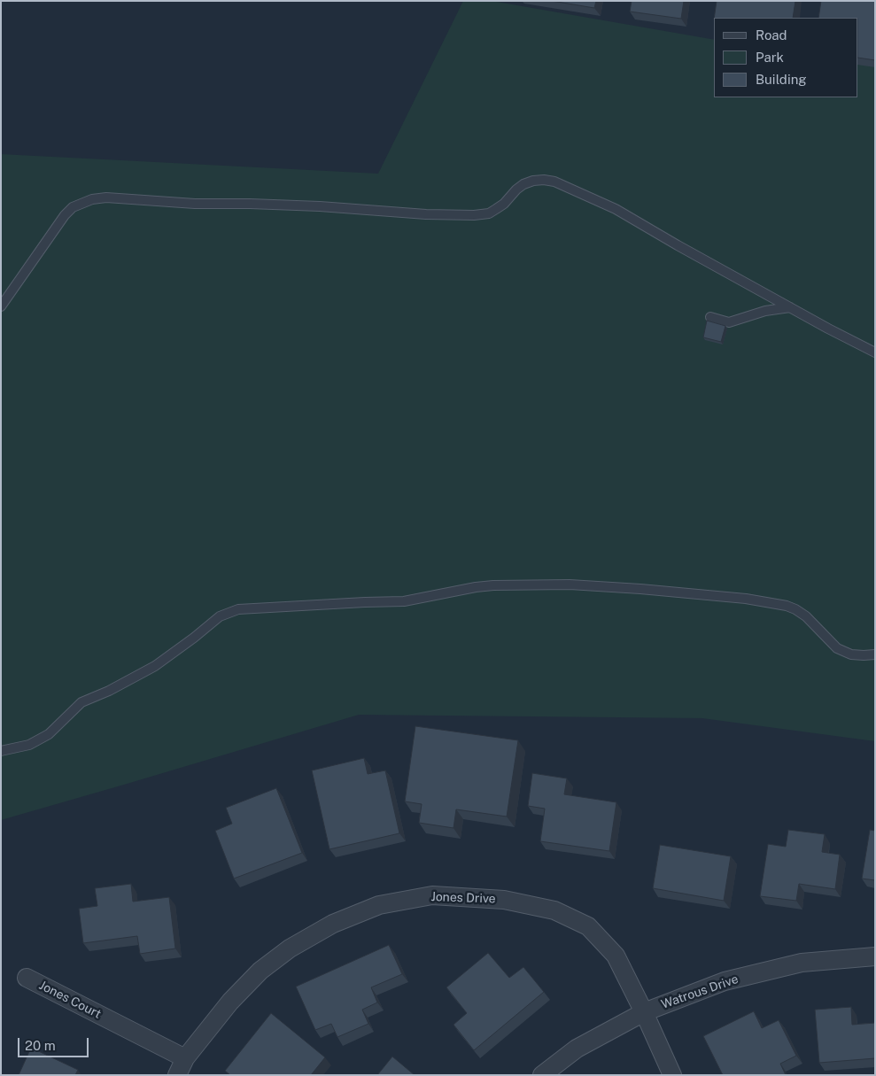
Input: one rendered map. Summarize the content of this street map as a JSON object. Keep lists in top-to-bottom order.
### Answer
{
  "streets": {
    "street": ["Jones Drive", "Watrous Drive", "Jones Court"]
  },
  "crossings": [
    ["Jones Drive", "Watrous Drive"],
    ["Jones Drive", "Jones Court"]
  ],
  "legend": ["Road", "Park", "Building"],
  "scale_bar": "20 m"
}
